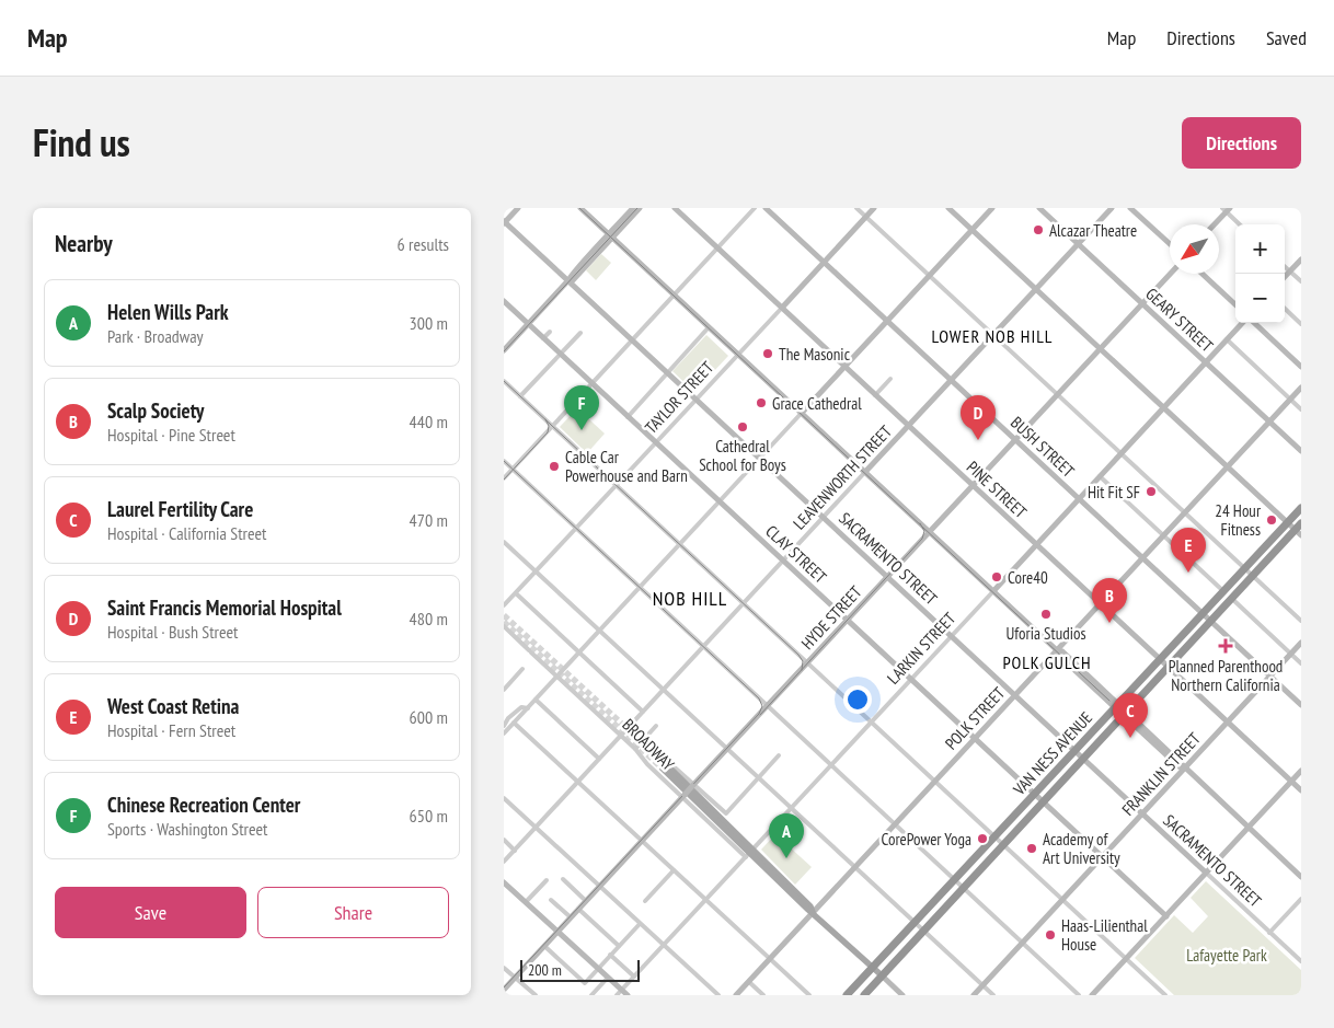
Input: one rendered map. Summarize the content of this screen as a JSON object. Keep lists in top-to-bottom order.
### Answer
{
  "streets": {
    "highway": ["VAN NESS AVENUE"],
    "main road": ["BROADWAY"],
    "street": [
      "GEARY STREET",
      "TAYLOR STREET",
      "BUSH STREET",
      "LEAVENWORTH STREET",
      "PINE STREET",
      "CLAY STREET",
      "SACRAMENTO STREET",
      "HYDE STREET",
      "LARKIN STREET",
      "POLK STREET",
      "FRANKLIN STREET"
    ]
  },
  "crossings": [
    ["GEARY STREET", "LEAVENWORTH STREET"],
    ["GEARY STREET", "HYDE STREET"],
    ["GEARY STREET", "LARKIN STREET"],
    ["GEARY STREET", "POLK STREET"],
    ["TAYLOR STREET", "BUSH STREET"],
    ["TAYLOR STREET", "PINE STREET"],
    ["TAYLOR STREET", "CLAY STREET"],
    ["TAYLOR STREET", "SACRAMENTO STREET"],
    ["BUSH STREET", "LEAVENWORTH STREET"],
    ["BUSH STREET", "HYDE STREET"],
    ["BUSH STREET", "LARKIN STREET"],
    ["BUSH STREET", "POLK STREET"],
    ["BUSH STREET", "VAN NESS AVENUE"],
    ["BUSH STREET", "FRANKLIN STREET"],
    ["LEAVENWORTH STREET", "PINE STREET"],
    ["LEAVENWORTH STREET", "CLAY STREET"],
    ["LEAVENWORTH STREET", "SACRAMENTO STREET"],
    ["LEAVENWORTH STREET", "BROADWAY"],
    ["PINE STREET", "HYDE STREET"],
    ["PINE STREET", "LARKIN STREET"],
    ["PINE STREET", "POLK STREET"],
    ["PINE STREET", "VAN NESS AVENUE"],
    ["PINE STREET", "FRANKLIN STREET"],
    ["CLAY STREET", "HYDE STREET"],
    ["CLAY STREET", "LARKIN STREET"],
    ["CLAY STREET", "POLK STREET"],
    ["CLAY STREET", "VAN NESS AVENUE"],
    ["CLAY STREET", "FRANKLIN STREET"],
    ["SACRAMENTO STREET", "HYDE STREET"],
    ["SACRAMENTO STREET", "LARKIN STREET"],
    ["SACRAMENTO STREET", "POLK STREET"],
    ["SACRAMENTO STREET", "VAN NESS AVENUE"],
    ["SACRAMENTO STREET", "FRANKLIN STREET"],
    ["HYDE STREET", "BROADWAY"],
    ["LARKIN STREET", "BROADWAY"],
    ["POLK STREET", "BROADWAY"],
    ["BROADWAY", "VAN NESS AVENUE"]
  ],
  "districts": ["LOWER NOB HILL", "NOB HILL", "POLK GULCH"],
  "parks": ["Lafayette Park"],
  "places": {
    "other": [
      "Alcazar Theatre",
      "The Masonic",
      "Grace Cathedral",
      "Cathedral School for Boys",
      "Cable Car Powerhouse and Barn",
      "Hit Fit SF",
      "24 Hour Fitness",
      "Core40",
      "Uforia Studios",
      "CorePower Yoga",
      "Academy of Art University",
      "Haas-Lilienthal House"
    ],
    "health": ["Planned Parenthood Northern California"]
  },
  "scale_bar": "200 m",
  "north": "bottom left",
  "page": {
    "header": "Map",
    "nav": ["Map", "Directions", "Saved"],
    "title": "Find us",
    "buttons": [
      "Directions",
      ["Save", "Share"]
    ],
    "heading": ["Nearby", "6 results"],
    "map_buttons": ["+", "−"],
    "list": [
      {
        "mark": "A",
        "name": "Helen Wills Park",
        "note": "Park · Broadway",
        "value": "300 m"
      },
      {
        "mark": "B",
        "name": "Scalp Society",
        "note": "Hospital · Pine Street",
        "value": "440 m"
      },
      {
        "mark": "C",
        "name": "Laurel Fertility Care",
        "note": "Hospital · California Street",
        "value": "470 m"
      },
      {
        "mark": "D",
        "name": "Saint Francis Memorial Hospital",
        "note": "Hospital · Bush Street",
        "value": "480 m"
      },
      {
        "mark": "E",
        "name": "West Coast Retina",
        "note": "Hospital · Fern Street",
        "value": "600 m"
      },
      {
        "mark": "F",
        "name": "Chinese Recreation Center",
        "note": "Sports · Washington Street",
        "value": "650 m"
      }
    ],
    "pins": [
      "F",
      "D",
      "E",
      "B",
      "C",
      "A"
    ],
    "scale": "200 m"
  }
}
